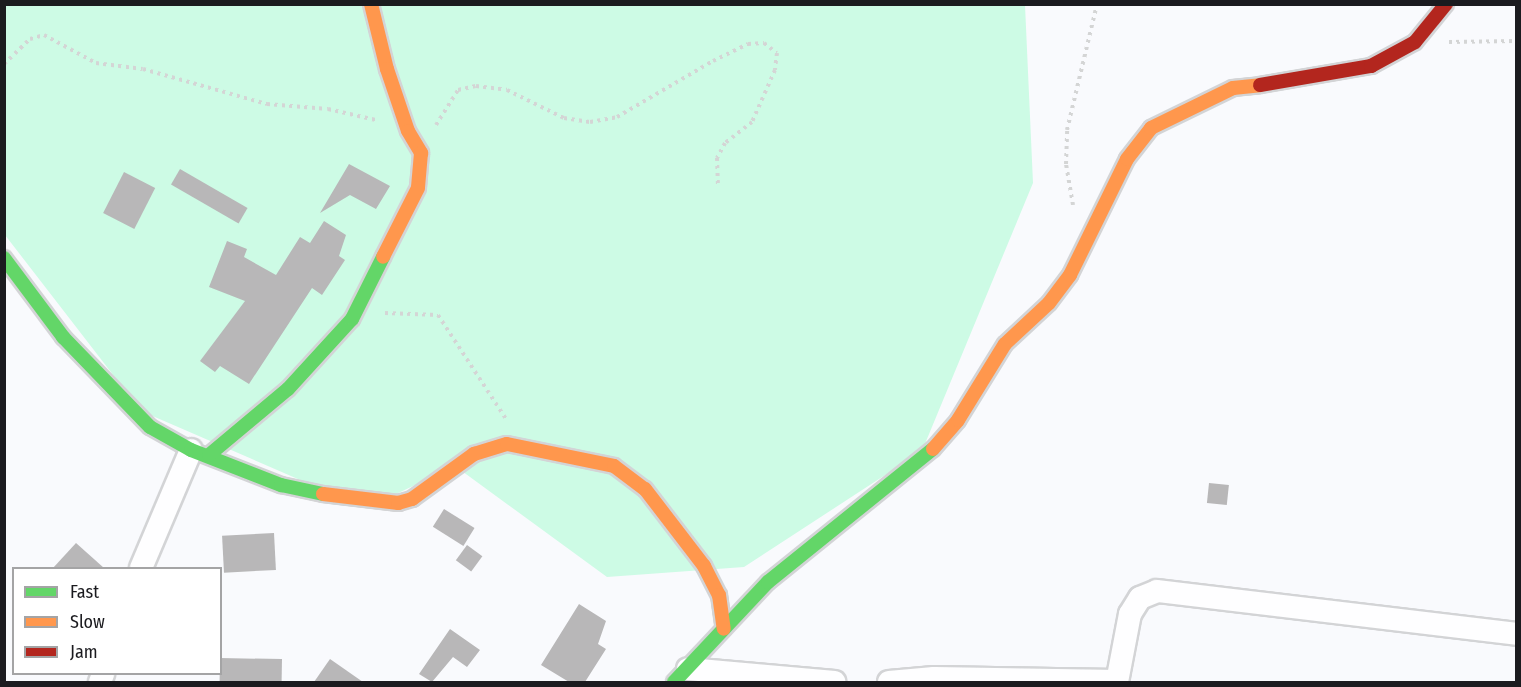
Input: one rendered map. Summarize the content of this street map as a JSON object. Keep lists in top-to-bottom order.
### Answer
{
  "legend": ["Fast", "Slow", "Jam"]
}
